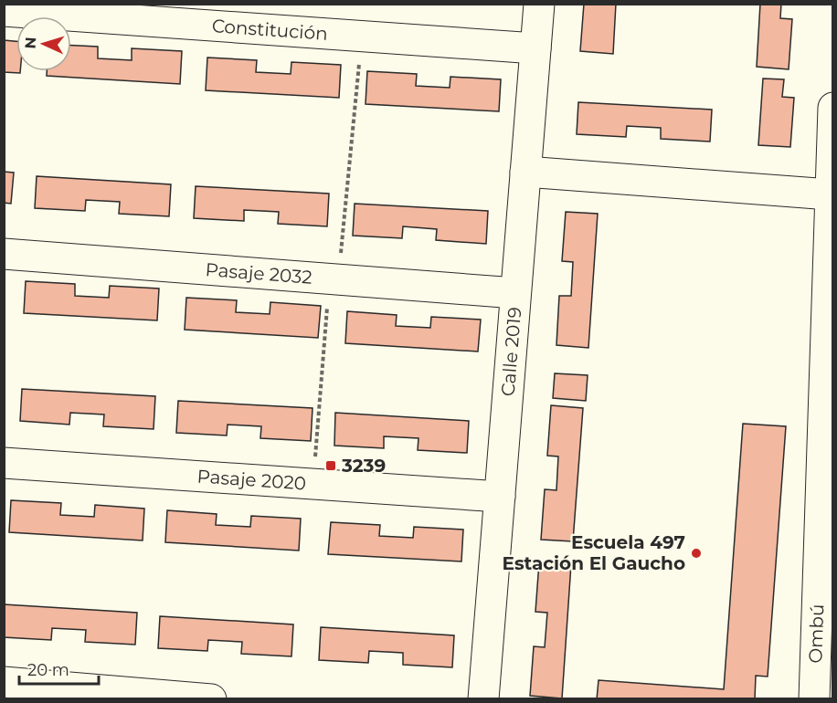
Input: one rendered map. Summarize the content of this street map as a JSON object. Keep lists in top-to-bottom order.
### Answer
{
  "streets": {
    "street": [
      "Constitución",
      "Pasaje 2032",
      "Calle 2019",
      "Pasaje 2020",
      "Ombú"
    ]
  },
  "crossings": [
    ["Constitución", "Calle 2019"],
    ["Pasaje 2032", "Calle 2019"],
    ["Calle 2019", "Pasaje 2020"]
  ],
  "places": {
    "transit": ["3239"],
    "other": ["Escuela 497 Estación El Gaucho"]
  },
  "scale_bar": "20 m",
  "north": "left"
}
